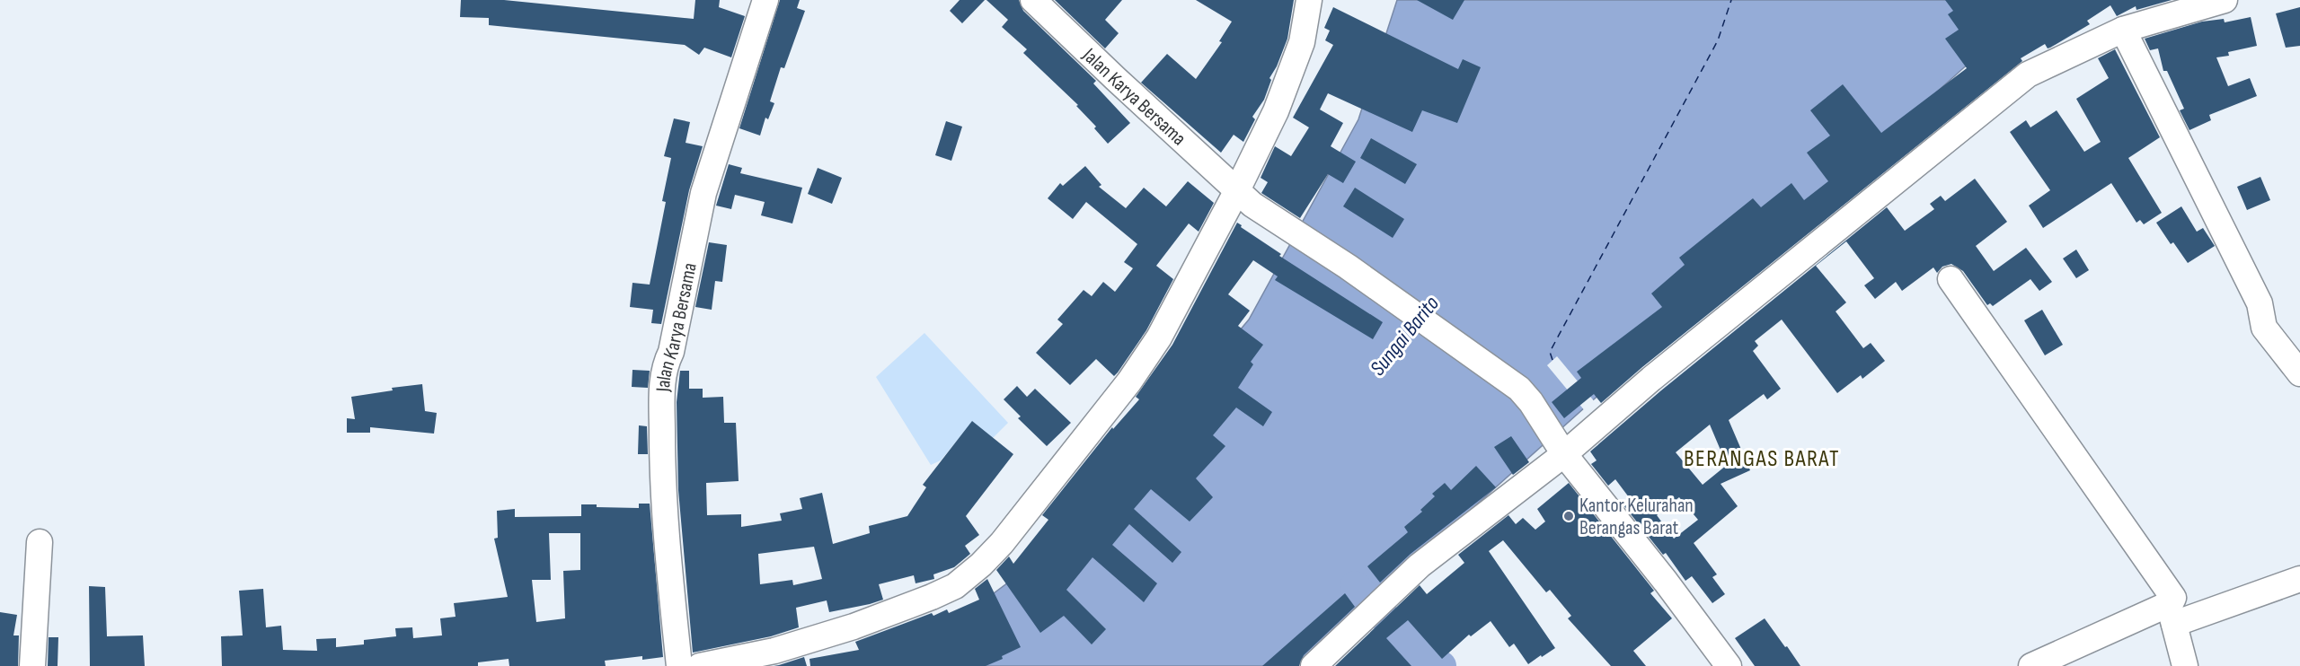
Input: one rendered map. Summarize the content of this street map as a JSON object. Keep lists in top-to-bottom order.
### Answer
{
  "streets": {
    "street": ["Jalan Karya Bersama"]
  },
  "districts": ["BERANGAS BARAT"],
  "water": ["Sungai Barito"],
  "places": ["Kantor Kelurahan Berangas Barat"]
}
